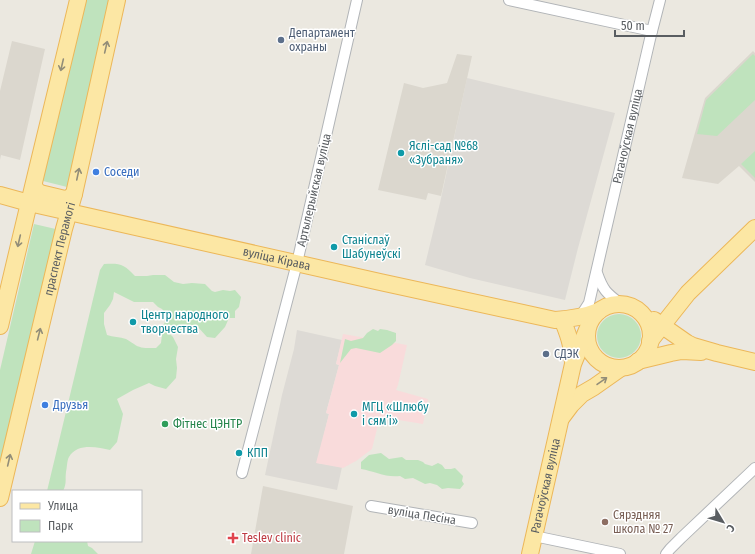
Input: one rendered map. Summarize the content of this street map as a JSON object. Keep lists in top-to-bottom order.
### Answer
{
  "streets": {
    "main road": ["Рагачоўская вуліца", "праспект Перамогі", "вуліца Кірава"],
    "street": ["Артылерыйская вуліца", "вуліца Песіна"]
  },
  "crossings": [
    ["Рагачоўская вуліца", "вуліца Кірава"],
    ["Артылерыйская вуліца", "вуліца Кірава"],
    ["праспект Перамогі", "вуліца Кірава"]
  ],
  "places": {
    "other": [
      "Департамент охраны",
      "Яслі-сад №68 «Зубраня»",
      "Соседи",
      "Станіслаў Шабунеўскі",
      "Центр народного творчества",
      "СДЭК",
      "Друзья",
      "МГЦ «Шлюбу і сямʼі»",
      "Фітнес ЦЭНТР",
      "КПП",
      "Сярэдняя школа № 27"
    ],
    "health": ["Teslev clinic"]
  },
  "legend": ["Улица", "Парк"],
  "scale_bar": "50 m",
  "north": "bottom right"
}
